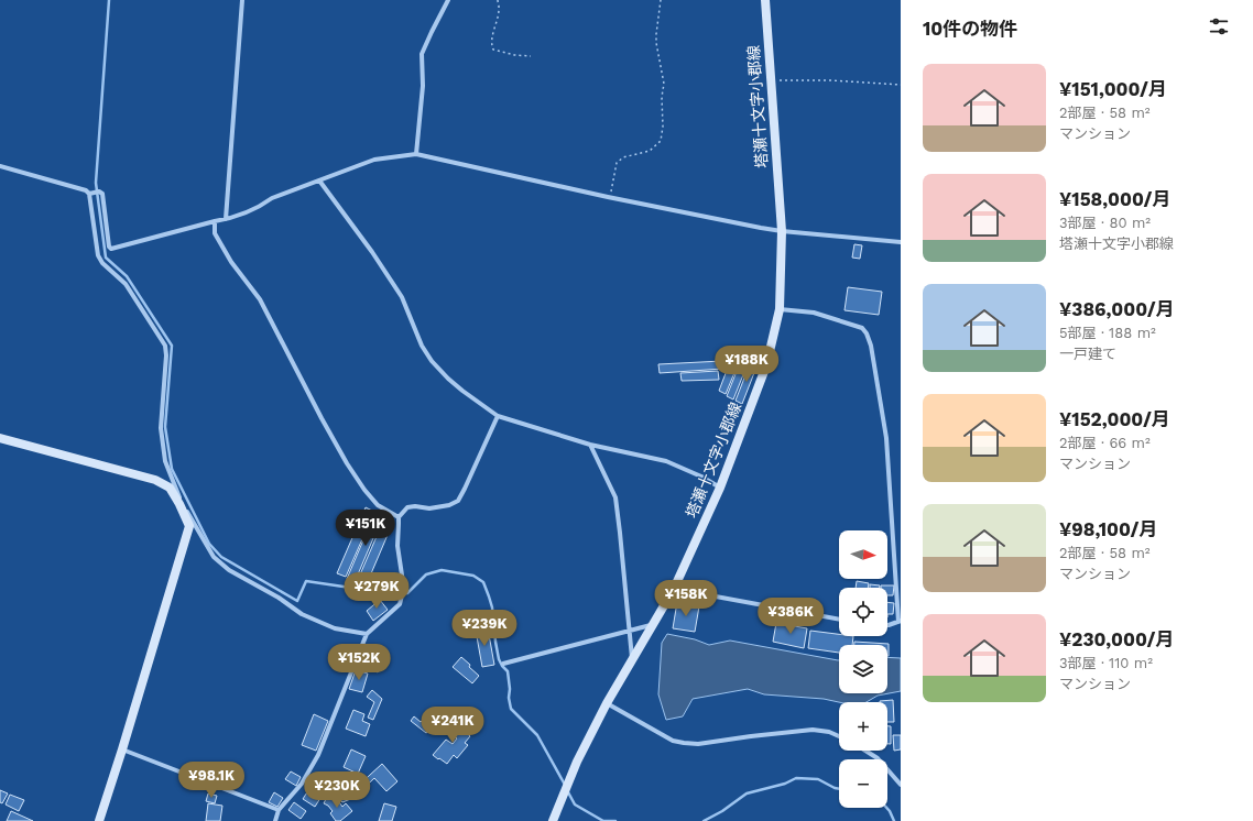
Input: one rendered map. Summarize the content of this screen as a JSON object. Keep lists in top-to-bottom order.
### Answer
{
  "streets": {
    "main road": ["塔瀬十文字小郡線"]
  },
  "north": "right",
  "page": {
    "heading": "10件の物件",
    "list": [
      {
        "name": "¥151,000/月",
        "note": "2部屋 · 58 m² · マンション"
      },
      {
        "name": "¥158,000/月",
        "note": "3部屋 · 80 m² · 塔瀬十文字小郡線"
      },
      {
        "name": "¥386,000/月",
        "note": "5部屋 · 188 m² · 一戸建て"
      },
      {
        "name": "¥152,000/月",
        "note": "2部屋 · 66 m² · マンション"
      },
      {
        "name": "¥98,100/月",
        "note": "2部屋 · 58 m² · マンション"
      },
      {
        "name": "¥230,000/月",
        "note": "3部屋 · 110 m² · マンション"
      }
    ],
    "price": [
      "¥188K",
      "¥151K",
      "¥279K",
      "¥158K",
      "¥386K",
      "¥239K",
      "¥152K",
      "¥241K",
      "¥98.1K",
      "¥230K"
    ],
    "map_buttons": ["+", "−"]
  }
}
